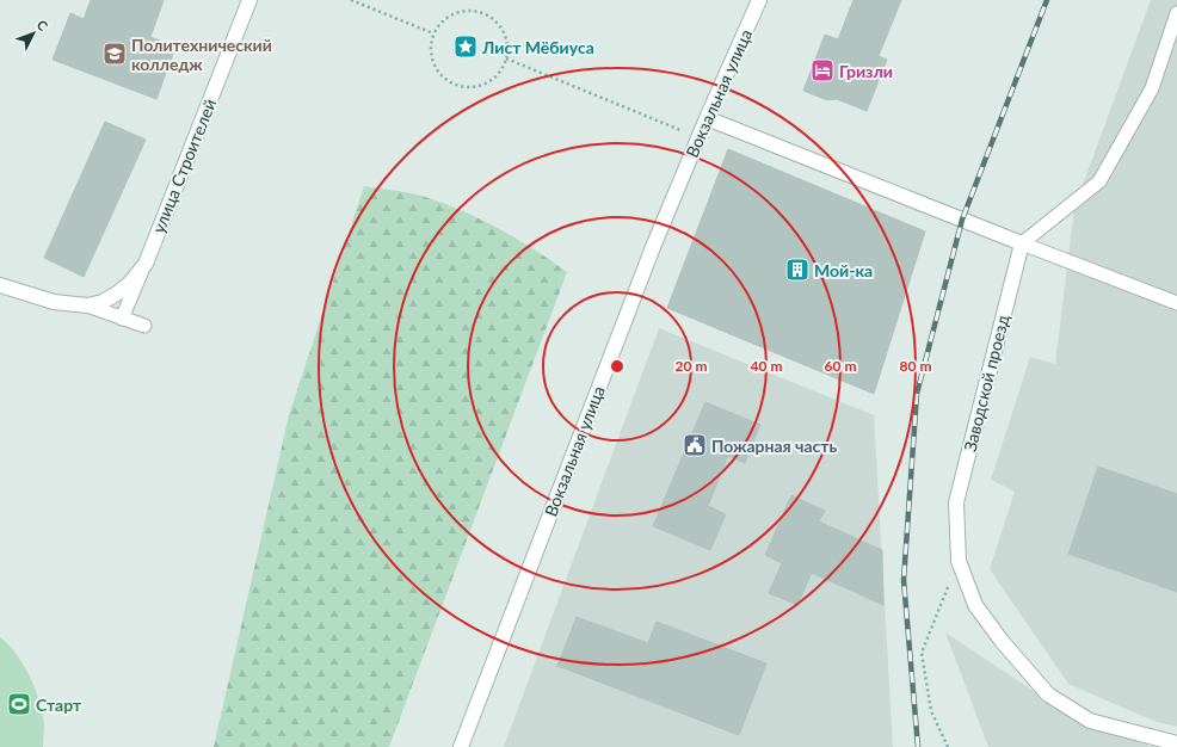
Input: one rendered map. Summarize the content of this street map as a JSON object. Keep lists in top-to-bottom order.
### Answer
{
  "streets": {
    "street": ["Вокзальная улица", "улица Строителей", "Заводской проезд"]
  },
  "places": {
    "place": ["Лист Мёбиуса"],
    "school or university": ["Политехнический колледж"],
    "hotel": ["Гризли"],
    "building": ["Мой-ка"],
    "public building": ["Пожарная часть"],
    "sports": ["Старт"]
  },
  "north": "top right",
  "rings": [
    "20 m",
    "40 m",
    "60 m",
    "80 m"
  ]
}
